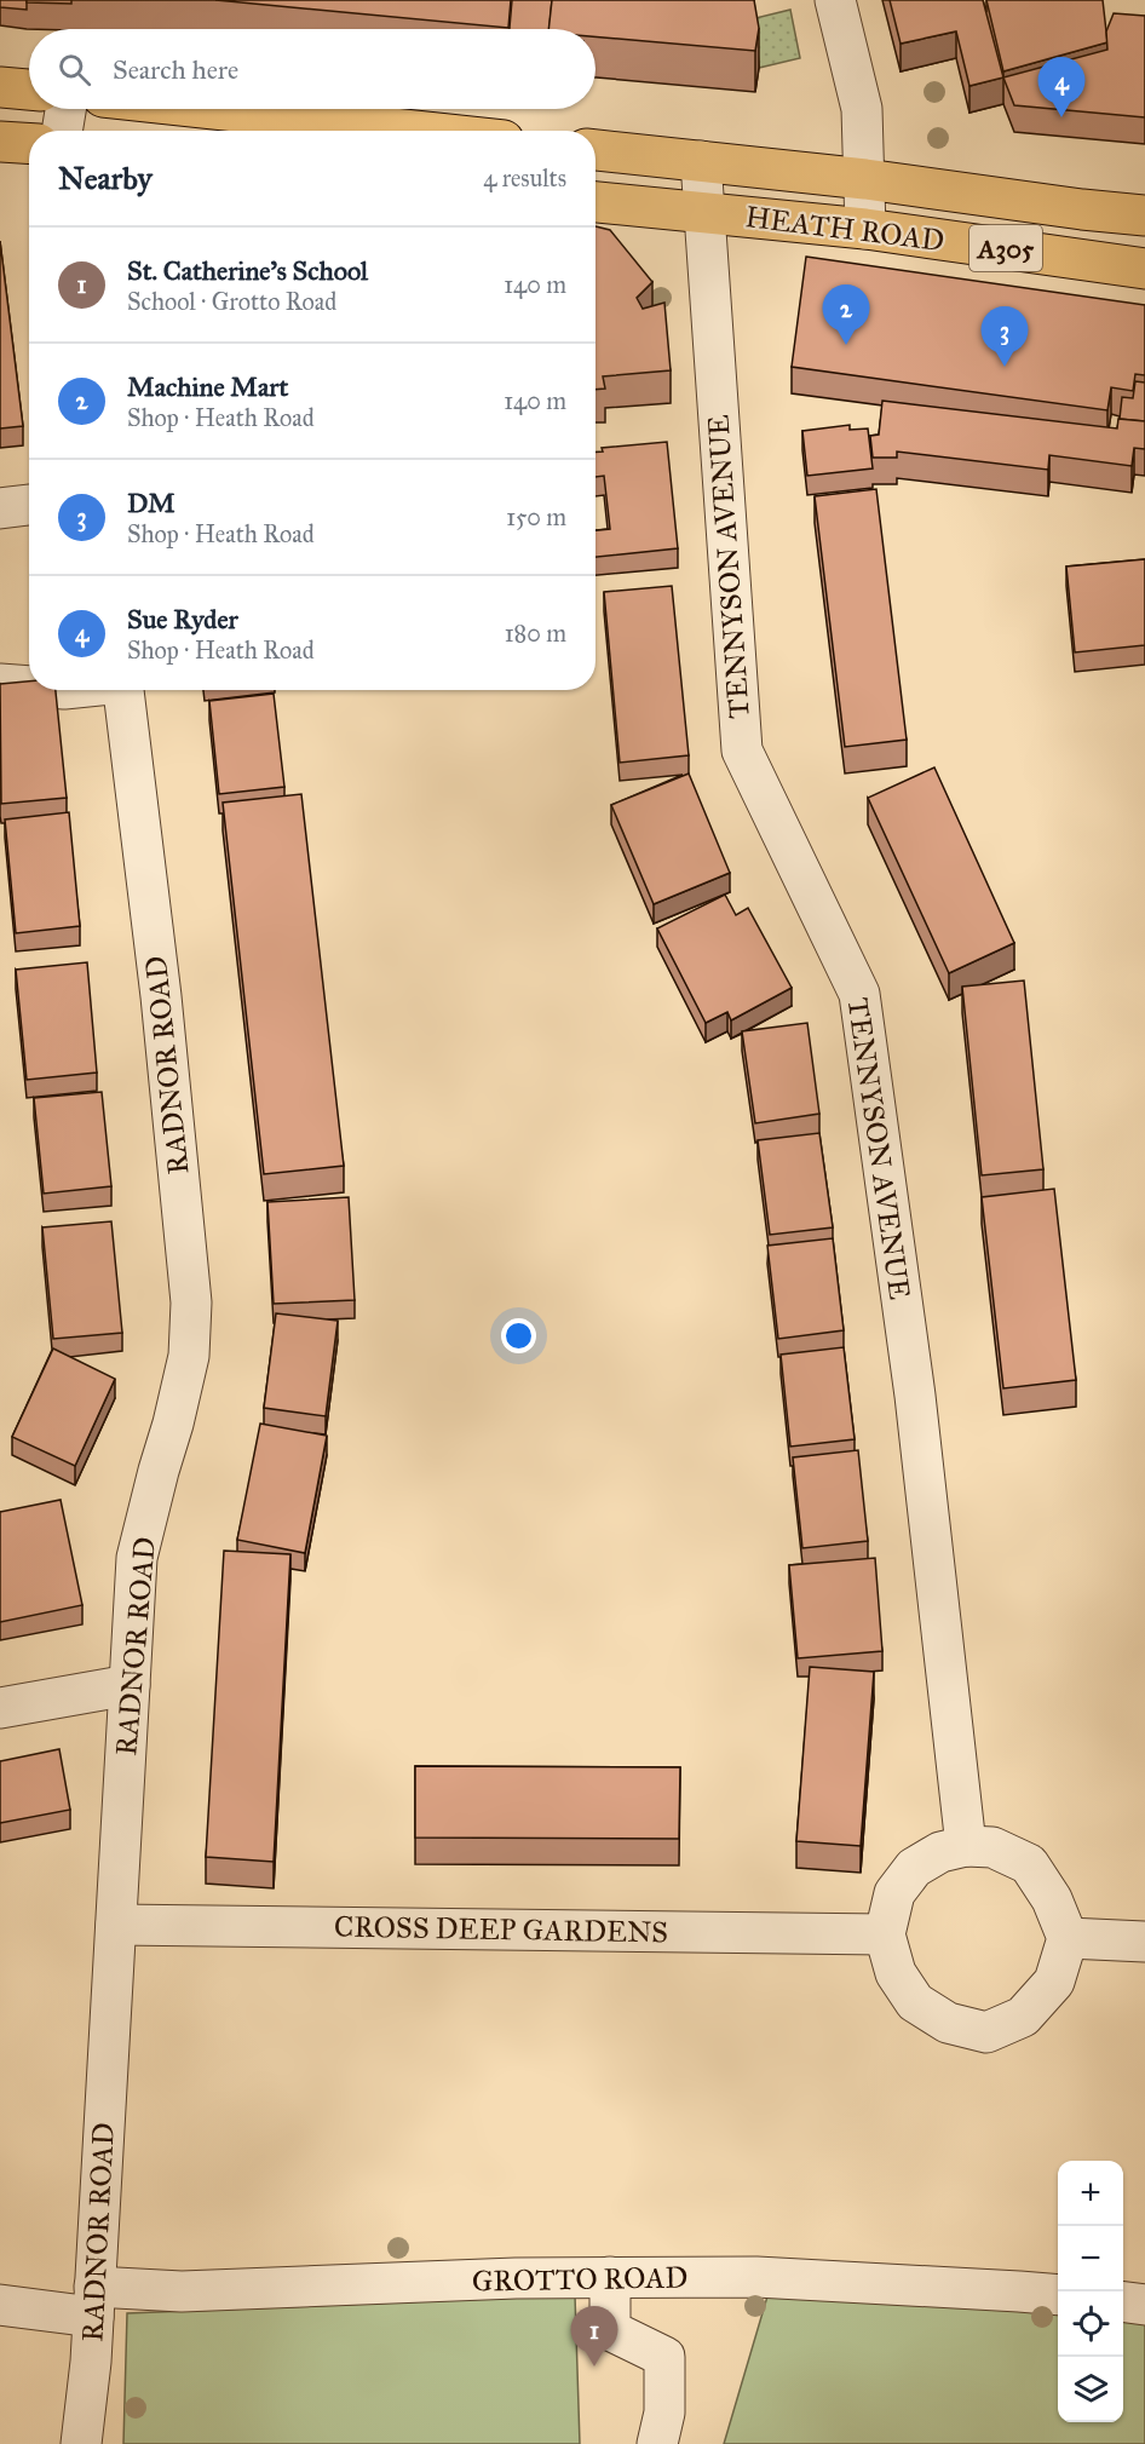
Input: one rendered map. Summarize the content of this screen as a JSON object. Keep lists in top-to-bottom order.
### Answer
{
  "streets": {
    "main road": ["HEATH ROAD", "A305"],
    "street": [
      "TENNYSON AVENUE",
      "RADNOR ROAD",
      "CROSS DEEP GARDENS",
      "GROTTO ROAD"
    ]
  },
  "crossings": [
    ["HEATH ROAD", "TENNYSON AVENUE"],
    ["TENNYSON AVENUE", "CROSS DEEP GARDENS"],
    ["RADNOR ROAD", "CROSS DEEP GARDENS"],
    ["RADNOR ROAD", "GROTTO ROAD"]
  ],
  "page": {
    "search": "Search here",
    "pins": [
      "4",
      "2",
      "3",
      "1"
    ],
    "heading": ["Nearby", "4 results"],
    "list": [
      {
        "mark": "1",
        "name": "St. Catherine's School",
        "note": "School · Grotto Road",
        "value": "140 m"
      },
      {
        "mark": "2",
        "name": "Machine Mart",
        "note": "Shop · Heath Road",
        "value": "140 m"
      },
      {
        "mark": "3",
        "name": "DM",
        "note": "Shop · Heath Road",
        "value": "150 m"
      },
      {
        "mark": "4",
        "name": "Sue Ryder",
        "note": "Shop · Heath Road",
        "value": "180 m"
      }
    ],
    "map_buttons": ["+", "−"]
  }
}
